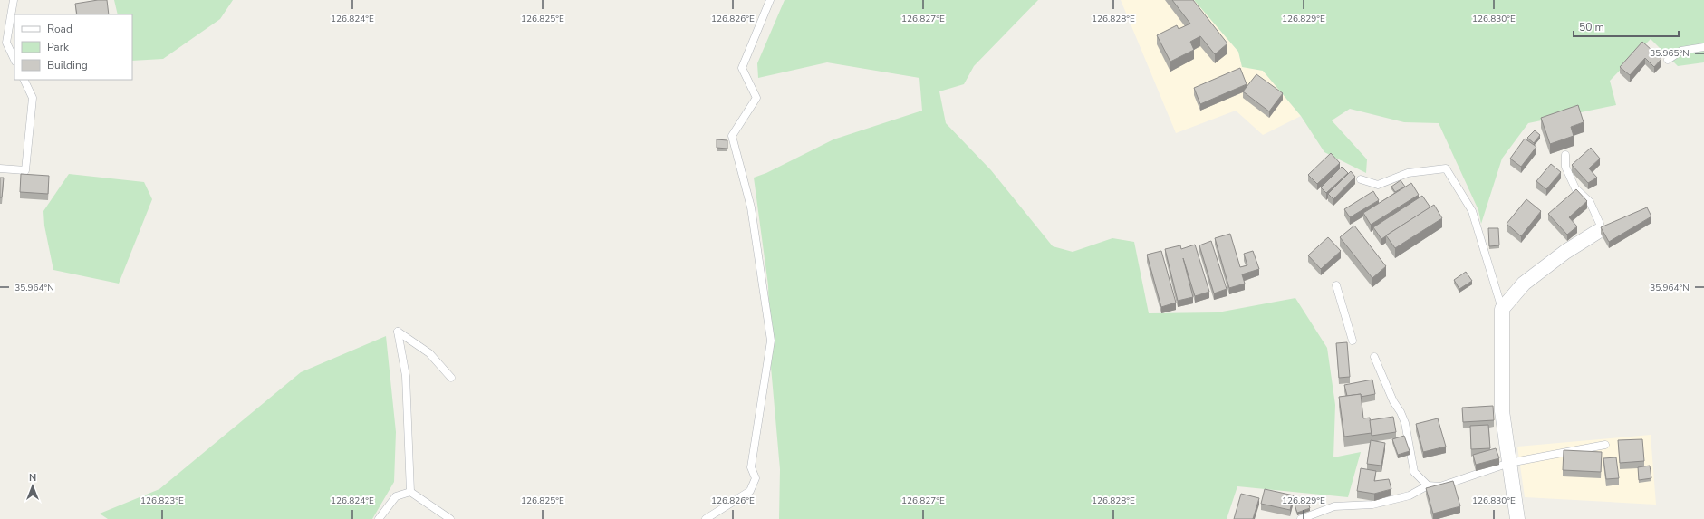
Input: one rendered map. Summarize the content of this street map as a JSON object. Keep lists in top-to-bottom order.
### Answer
{
  "legend": ["Road", "Park", "Building"],
  "scale_bar": "50 m",
  "north": "top",
  "coordinates": [
    "126.824°E",
    "126.825°E",
    "126.826°E",
    "126.827°E",
    "126.828°E",
    "126.829°E",
    "126.830°E",
    "35.965°N",
    "35.964°N",
    "126.823°E"
  ]
}
